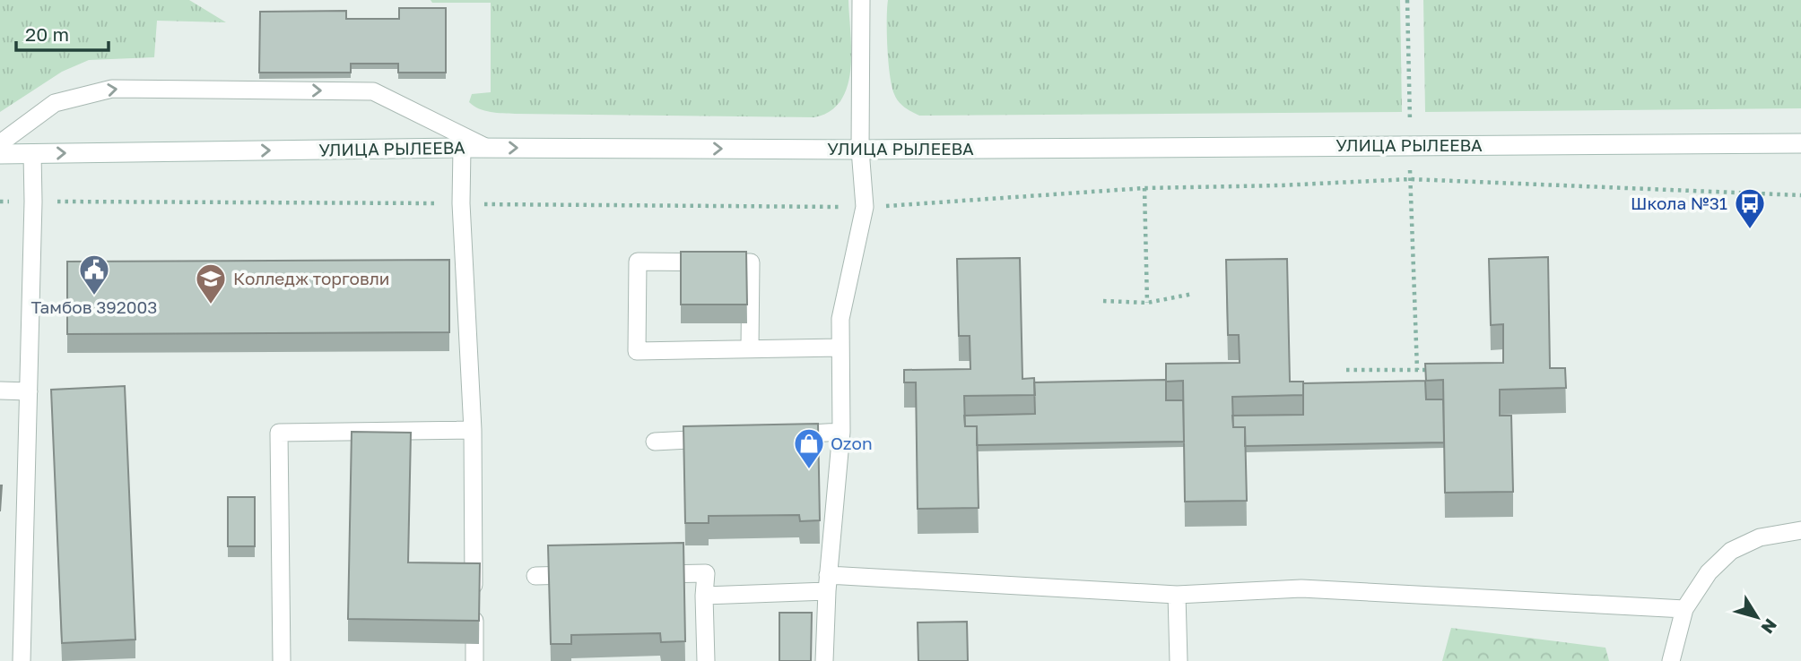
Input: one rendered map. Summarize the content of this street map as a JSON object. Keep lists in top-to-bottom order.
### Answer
{
  "streets": {
    "main road": ["УЛИЦА РЫЛЕЕВА"]
  },
  "one_way": ["УЛИЦА РЫЛЕЕВА"],
  "places": {
    "bus stop": ["Школа №31"],
    "public building": ["Тамбов 392003"],
    "school or university": ["Колледж торговли"],
    "shop": ["Ozon"]
  },
  "scale_bar": "20 m",
  "north": "bottom right"
}
